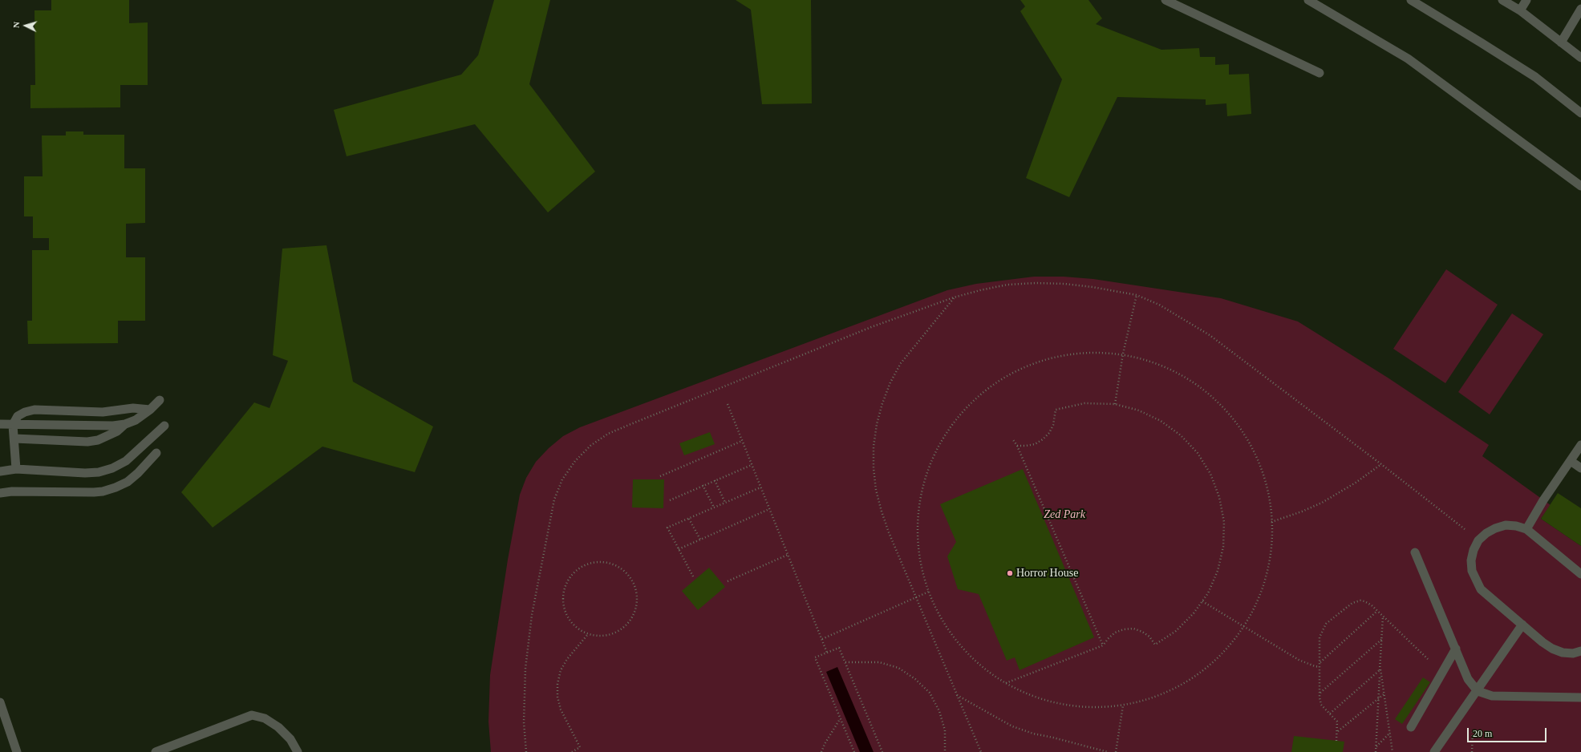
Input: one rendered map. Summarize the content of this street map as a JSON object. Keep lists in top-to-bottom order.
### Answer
{
  "parks": ["Zed Park"],
  "places": ["Horror House"],
  "scale_bar": "20 m",
  "north": "left"
}
